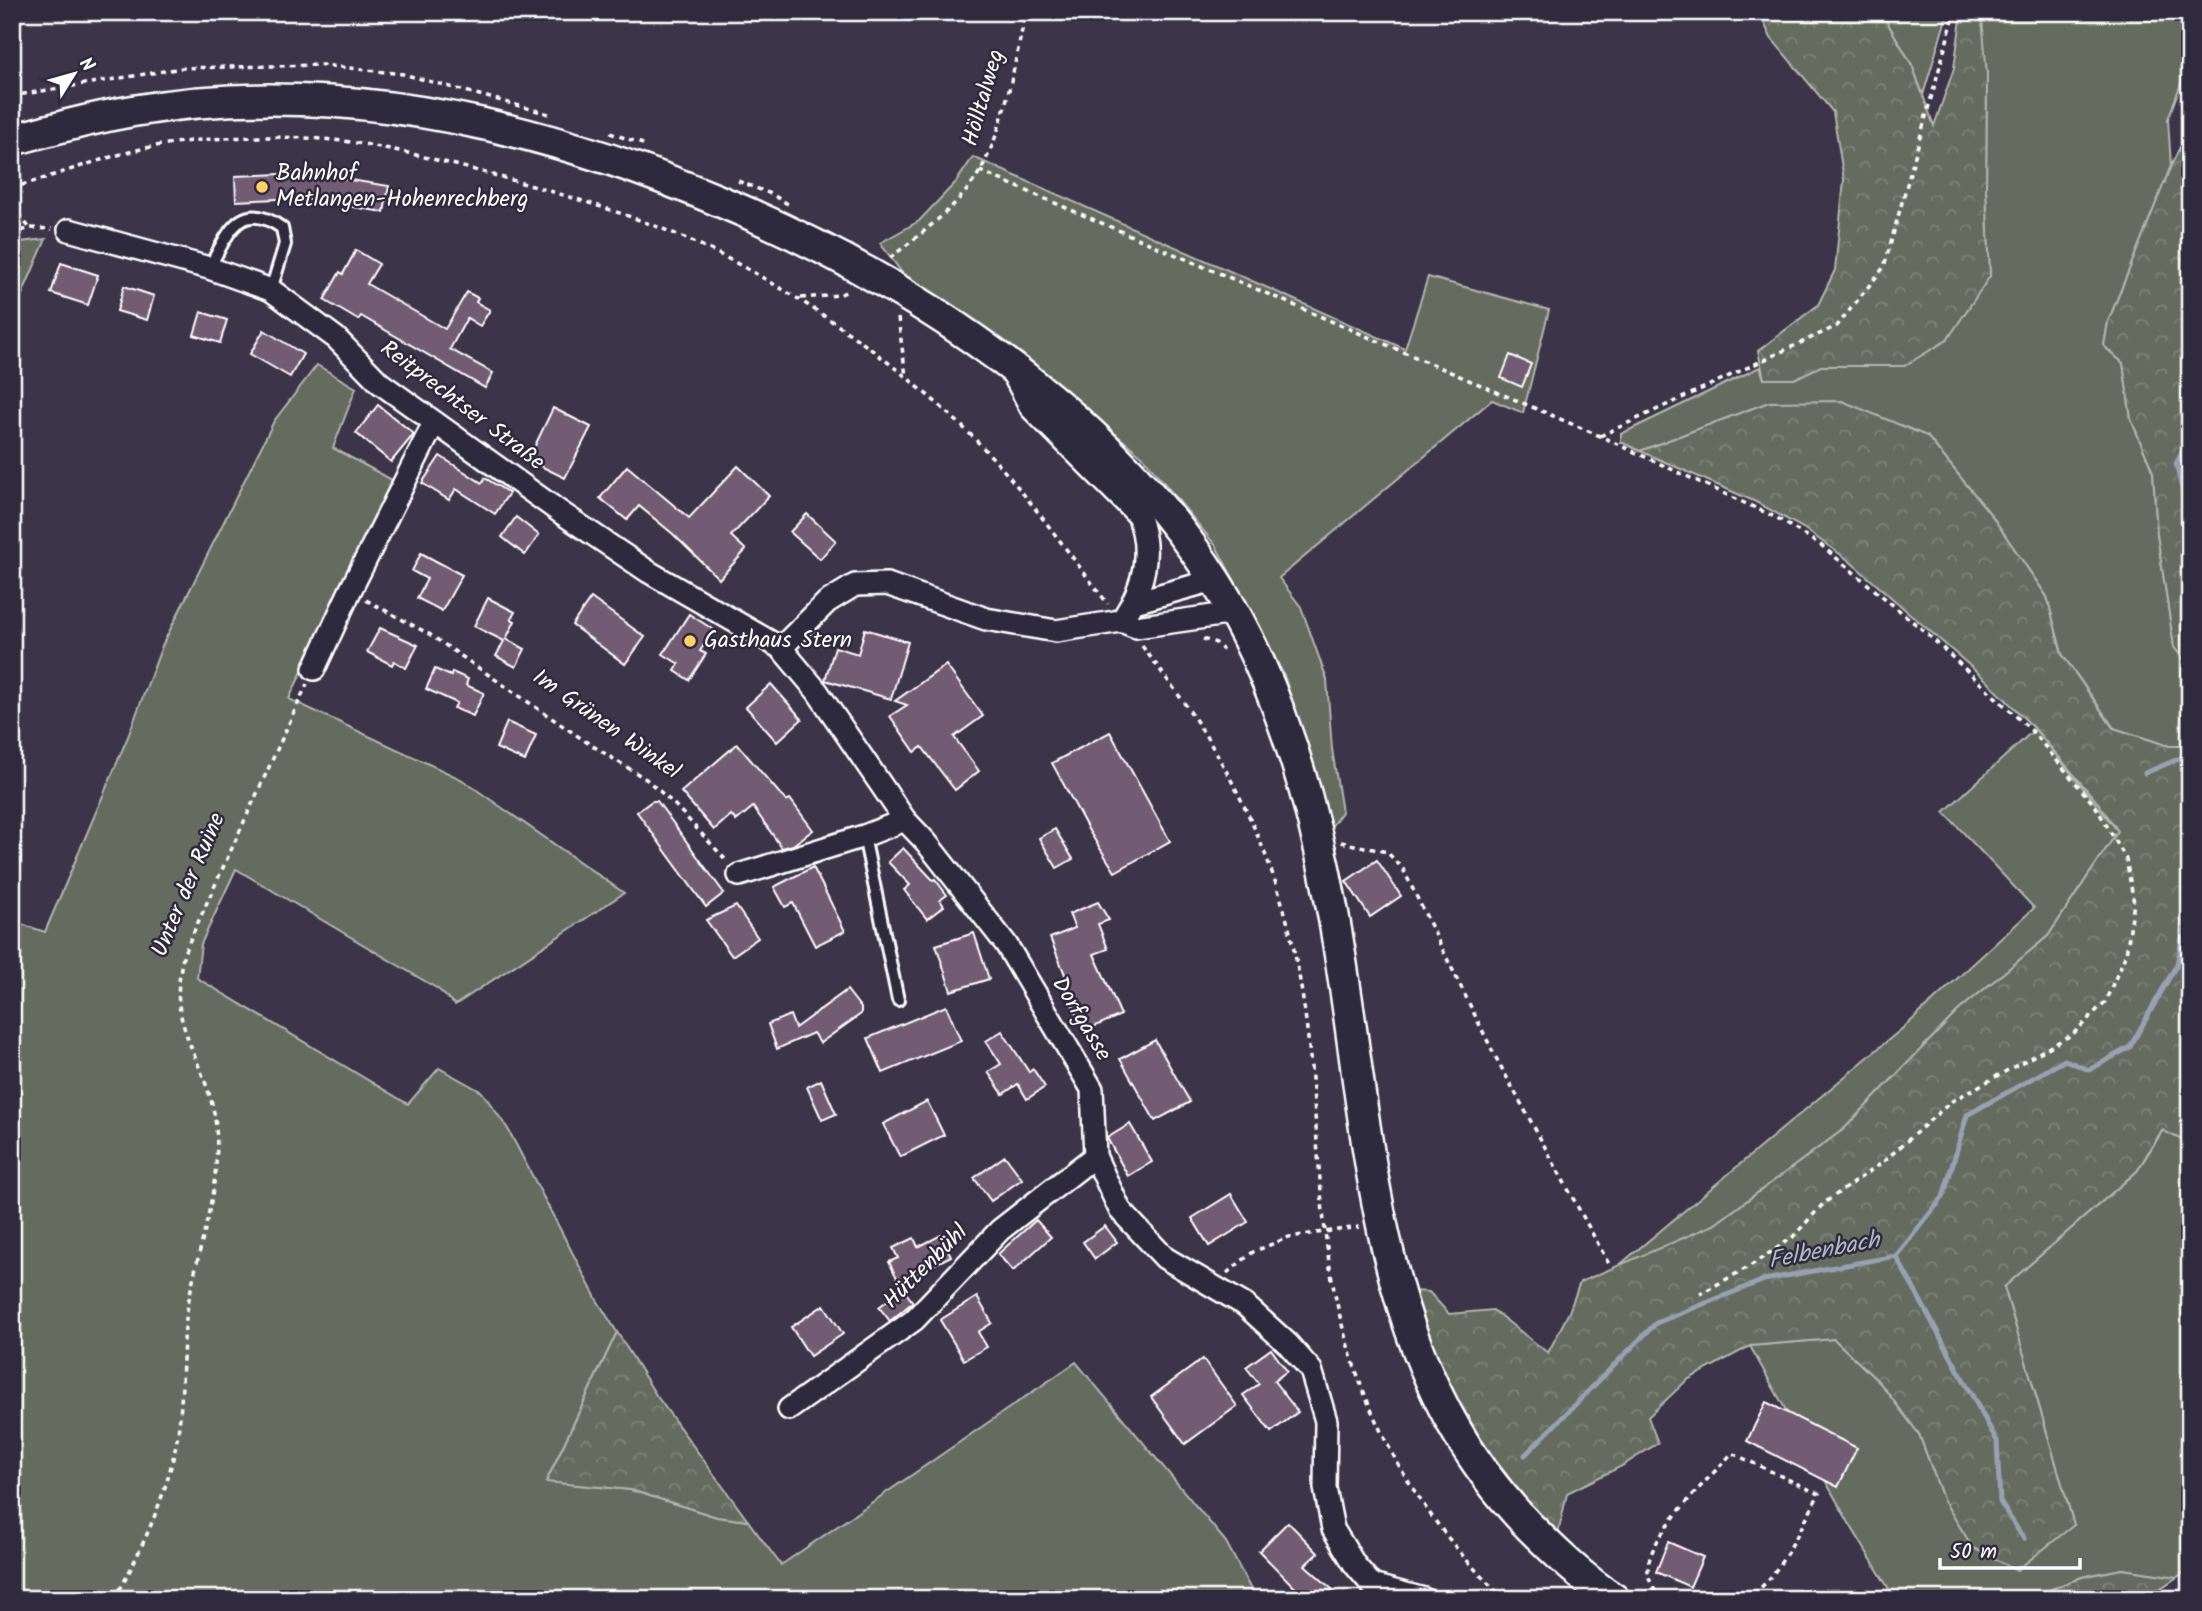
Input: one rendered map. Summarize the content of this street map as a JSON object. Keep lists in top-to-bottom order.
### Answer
{
  "streets": {
    "street": ["Reitprechtser Straße", "Dorfgasse", "Hüttenbühl"],
    "path": ["Hölltalweg", "Im Grünen Winkel", "Unter der Ruine"]
  },
  "crossings": [
    ["Reitprechtser Straße", "Dorfgasse"],
    ["Dorfgasse", "Hüttenbühl"]
  ],
  "water": ["Felbenbach"],
  "places": ["Bahnhof Metlangen-Hohenrechberg", "Gasthaus Stern"],
  "scale_bar": "50 m",
  "north": "top right"
}
